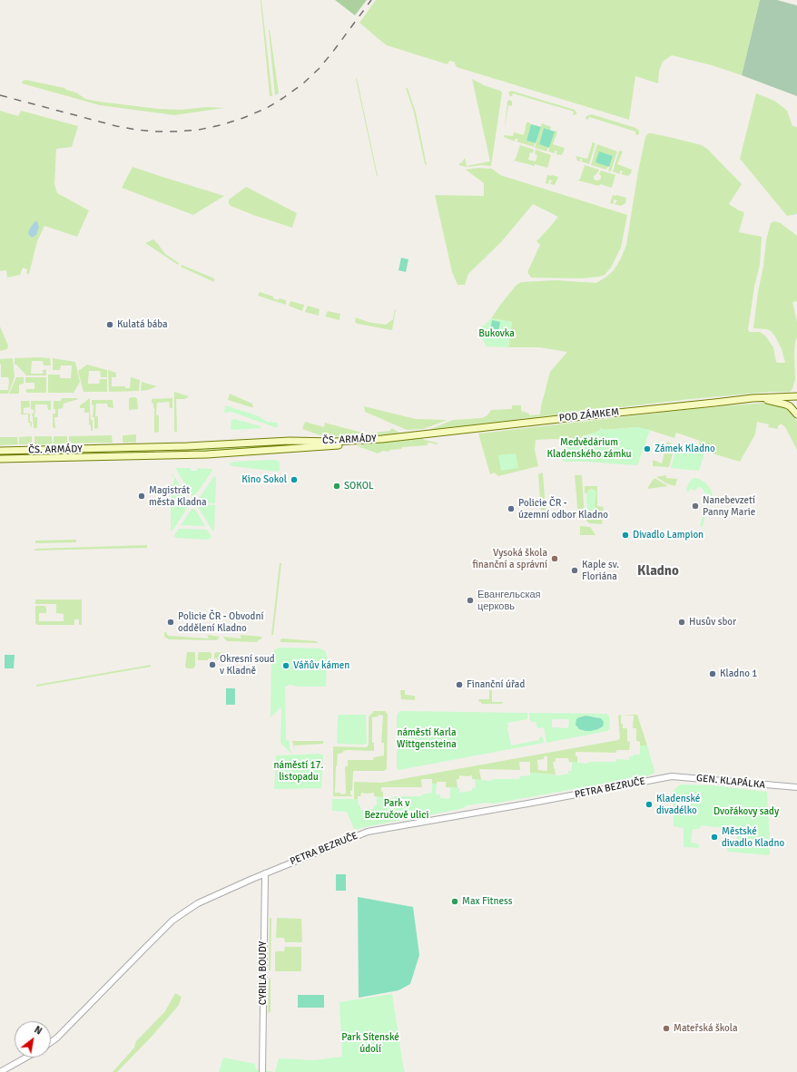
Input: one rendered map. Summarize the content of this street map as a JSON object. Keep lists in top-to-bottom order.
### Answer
{
  "streets": {
    "main road": ["POD ZÁMKEM", "ČS. ARMÁDY"],
    "street": ["GEN. KLAPÁLKA", "PETRA BEZRUČE", "CYRILA BOUDY"]
  },
  "crossings": [
    ["POD ZÁMKEM", "ČS. ARMÁDY"],
    ["GEN. KLAPÁLKA", "PETRA BEZRUČE"],
    ["PETRA BEZRUČE", "CYRILA BOUDY"]
  ],
  "districts": ["Kladno"],
  "parks": [
    "Bukovka",
    "Medvědárium Kladenského zámku",
    "náměstí Karla Wittgensteina",
    "náměstí 17. listopadu",
    "Park v Bezručově ulici",
    "Dvořákovy sady",
    "Park Sítenské údolí"
  ],
  "places": [
    "Kulatá bába",
    "Zámek Kladno",
    "Kino Sokol",
    "SOKOL",
    "Magistrát města Kladna",
    "Nanebevzetí Panny Marie",
    "Policie ČR - územní odbor Kladno",
    "Divadlo Lampion",
    "Vysoká škola finanční a správní",
    "Kaple sv. Floriána",
    "Евангельская церковь",
    "Policie ČR - Obvodní oddělení Kladno",
    "Husův sbor",
    "Okresní soud v Kladně",
    "Váňův kámen",
    "Kladno 1",
    "Finanční úřad",
    "Kladenské divadélko",
    "Městské divadlo Kladno",
    "Max Fitness",
    "Mateřská škola"
  ],
  "north": "top right"
}
